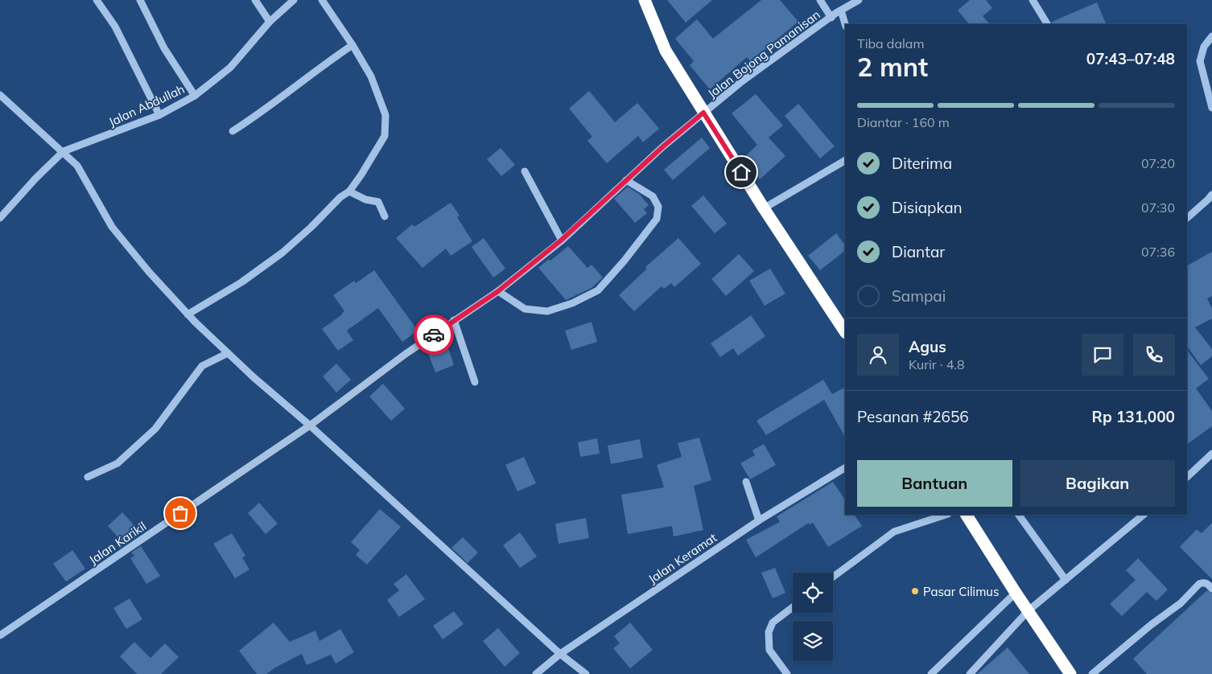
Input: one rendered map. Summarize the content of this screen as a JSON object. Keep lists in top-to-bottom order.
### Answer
{
  "streets": {
    "street": [
      "Jalan Bojong Pamanisan",
      "Jalan Abdullah",
      "Jalan Karikil",
      "Jalan Keramat"
    ]
  },
  "crossings": [
    ["Jalan Bojong Pamanisan", "Jalan Karikil"]
  ],
  "places": ["Pasar Cilimus"],
  "page": {
    "heading": ["2 mnt", "Tiba dalam", "07:43–07:48"],
    "panel": [
      "Agus",
      "Kurir · 4.8",
      "Pesanan #2656",
      "Rp 131,000"
    ],
    "bar": "Diantar · 160 m",
    "list": [
      ["Diterima", "07:20"],
      ["Disiapkan", "07:30"],
      ["Diantar", "07:36"],
      "Sampai"
    ],
    "buttons": ["Bantuan", "Bagikan"]
  }
}
